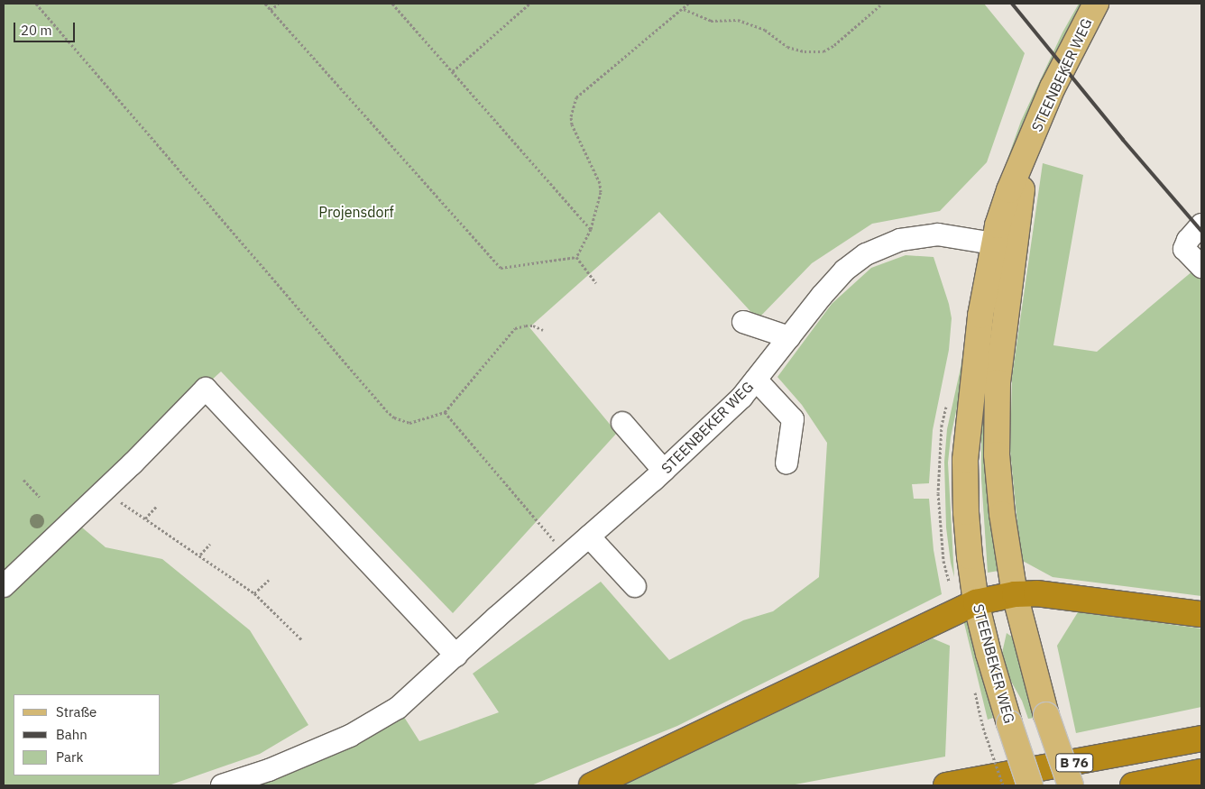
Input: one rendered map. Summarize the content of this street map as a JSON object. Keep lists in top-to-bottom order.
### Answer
{
  "streets": {
    "highway": ["B 76"],
    "main road": ["STEENBEKER WEG"]
  },
  "parks": ["Projensdorf"],
  "legend": ["Straße", "Bahn", "Park"],
  "scale_bar": "20 m"
}
